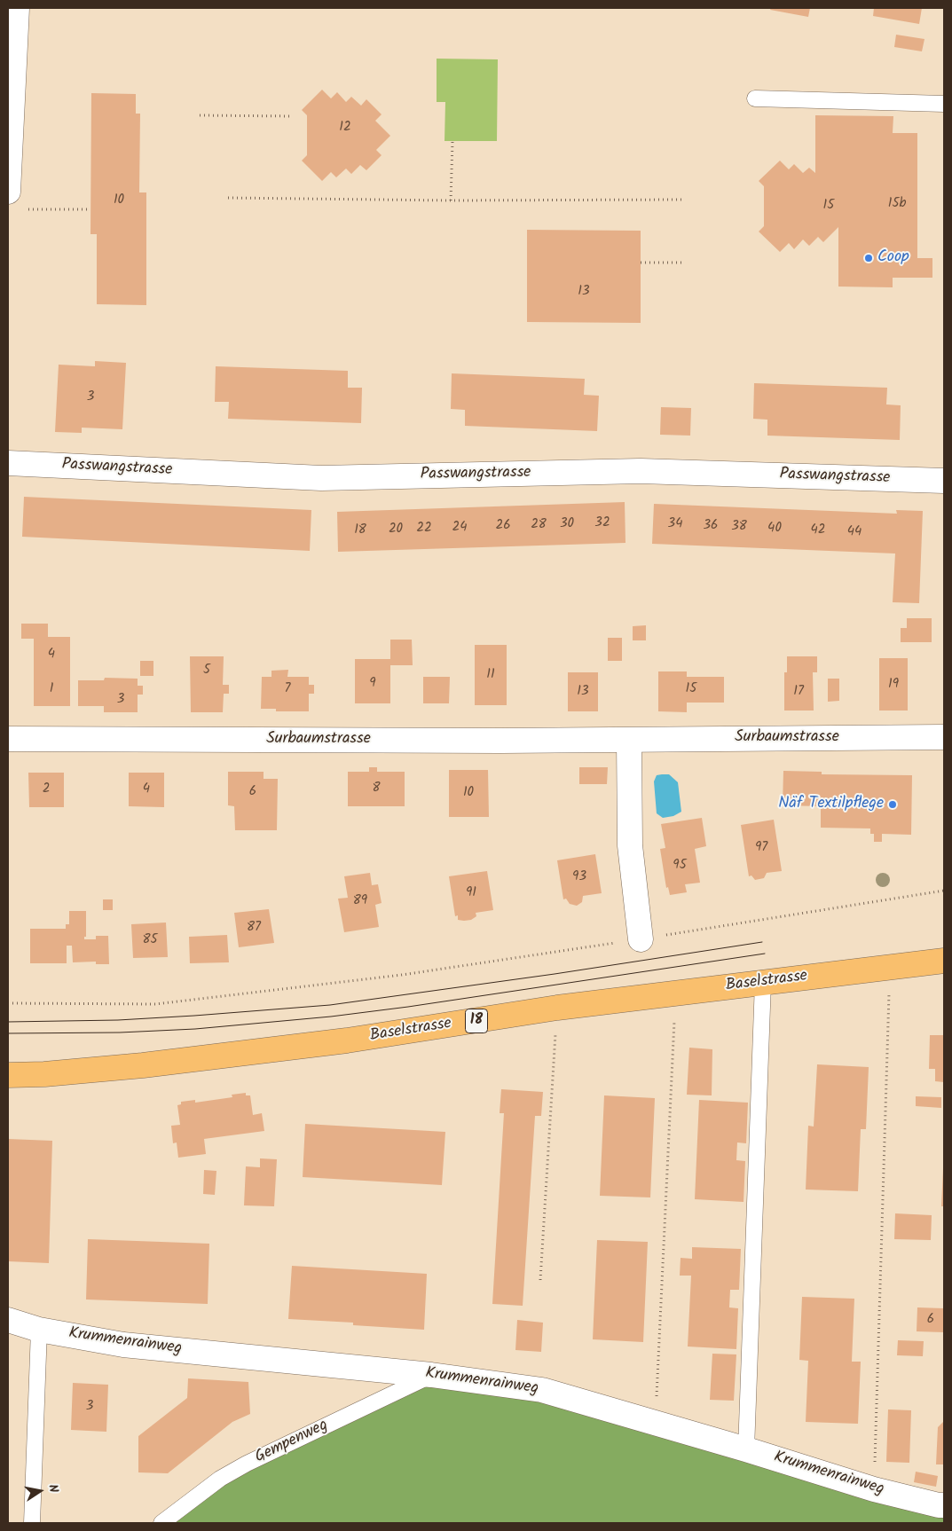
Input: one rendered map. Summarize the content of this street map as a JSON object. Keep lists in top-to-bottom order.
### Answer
{
  "streets": {
    "main road": ["Baselstrasse", "18"],
    "street": ["Passwangstrasse", "Surbaumstrasse", "Krummenrainweg"],
    "lane": ["Gempenweg"]
  },
  "crossings": [
    ["Krummenrainweg", "Gempenweg"]
  ],
  "places": ["Coop", "Näf Textilpflege"],
  "house_numbers": [
    "12",
    "10",
    "15b",
    "15",
    "13",
    "3",
    "32",
    "30",
    "34",
    "28",
    "26",
    "36",
    "38",
    "24",
    "22",
    "40",
    "20",
    "18",
    "42",
    "44",
    "4",
    "5",
    "11",
    "9",
    "19",
    "1",
    "7",
    "15",
    "13",
    "17",
    "3",
    "8",
    "2",
    "4",
    "6",
    "10",
    "97",
    "95",
    "93",
    "91",
    "89",
    "87",
    "85",
    "6",
    "3"
  ],
  "north": "right"
}
